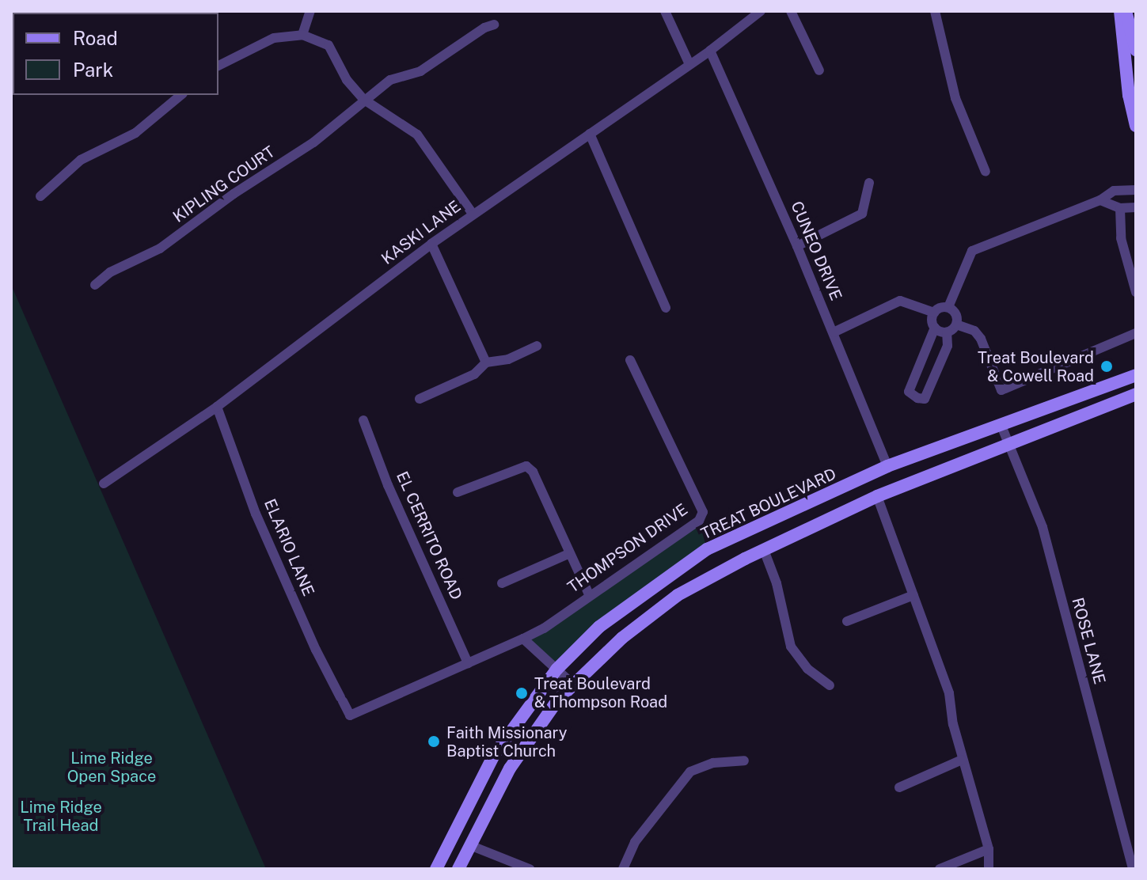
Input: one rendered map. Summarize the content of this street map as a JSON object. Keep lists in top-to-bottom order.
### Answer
{
  "streets": {
    "main road": ["TREAT BOULEVARD"],
    "street": [
      "KIPLING COURT",
      "KASKI LANE",
      "CUNEO DRIVE",
      "EL CERRITO ROAD",
      "ELARIO LANE",
      "THOMPSON DRIVE",
      "ROSE LANE"
    ]
  },
  "crossings": [
    ["KASKI LANE", "CUNEO DRIVE"],
    ["KASKI LANE", "ELARIO LANE"],
    ["CUNEO DRIVE", "TREAT BOULEVARD"],
    ["TREAT BOULEVARD", "ROSE LANE"],
    ["EL CERRITO ROAD", "THOMPSON DRIVE"],
    ["ELARIO LANE", "THOMPSON DRIVE"]
  ],
  "parks": ["Lime Ridge Open Space", "Lime Ridge Trail Head"],
  "places": ["Treat Boulevard & Cowell Road", "Treat Boulevard & Thompson Road", "Faith Missionary Baptist Church"],
  "legend": ["Road", "Park"]
}
